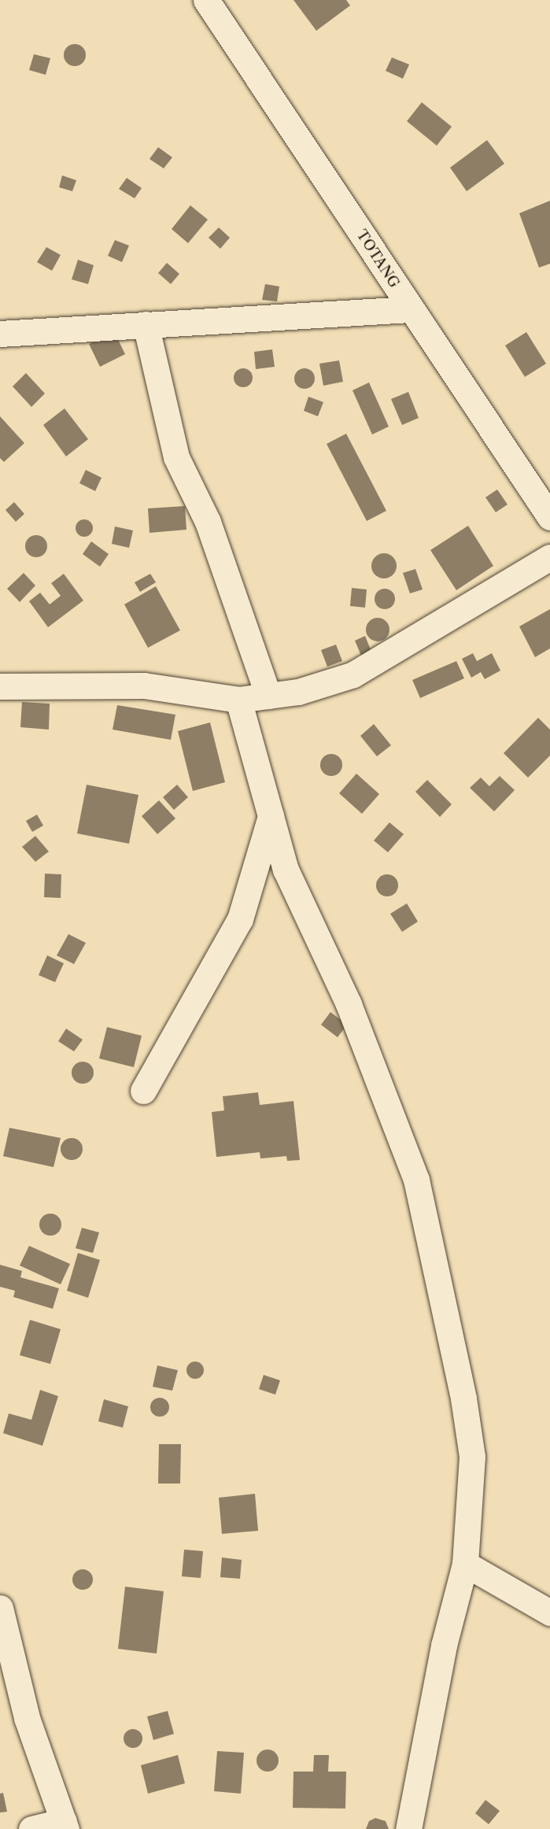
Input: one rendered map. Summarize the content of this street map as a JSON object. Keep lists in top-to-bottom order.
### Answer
{
  "streets": {
    "street": ["TOTANG"]
  }
}
